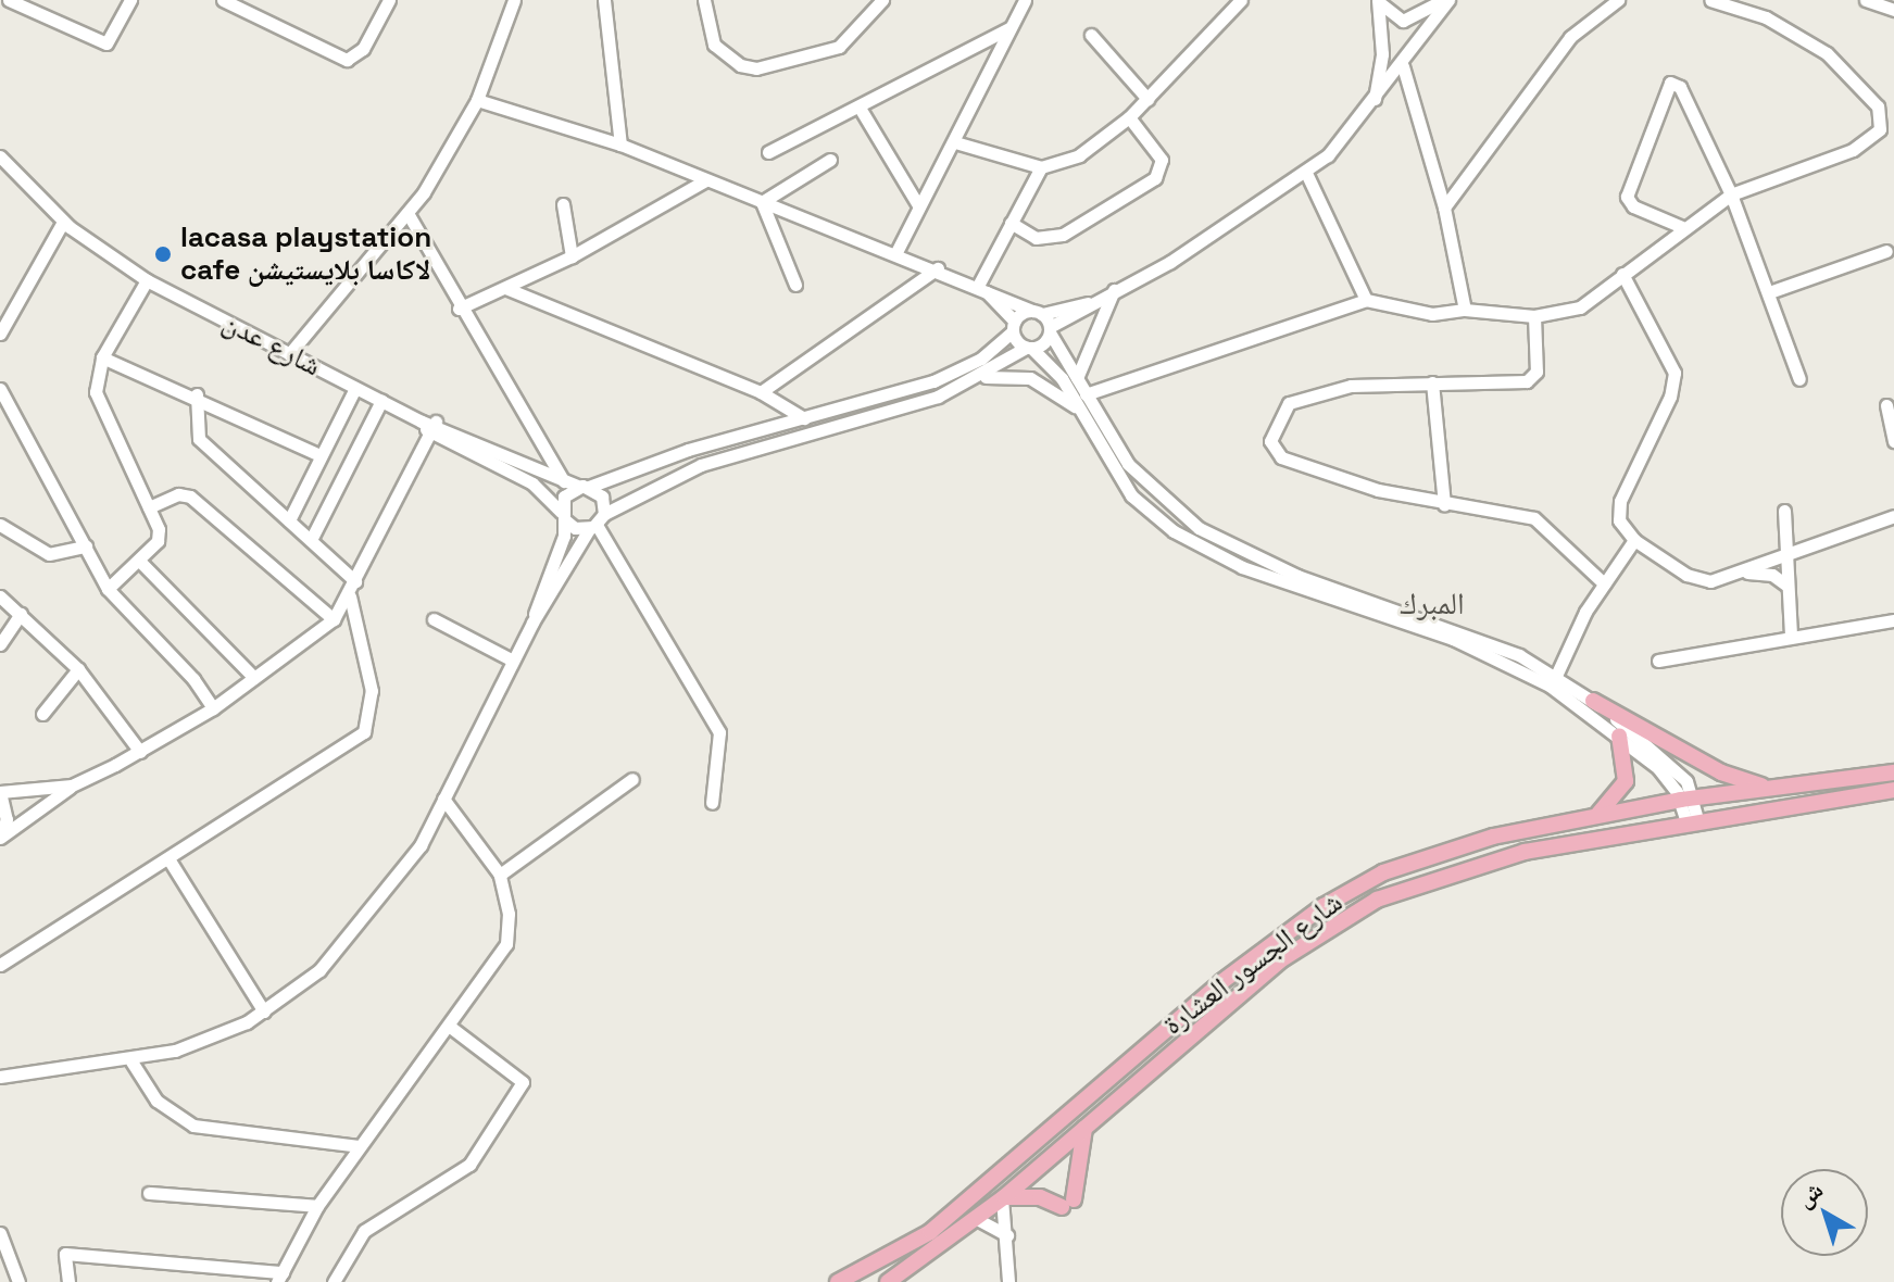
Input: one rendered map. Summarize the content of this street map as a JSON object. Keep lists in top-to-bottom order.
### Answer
{
  "streets": {
    "main road": ["شارع الجسور العشارة"],
    "street": ["شارع عدن"]
  },
  "districts": ["المبرك"],
  "places": ["lacasa playstation cafe لاكاسا بلايستيشن"],
  "north": "top left"
}
